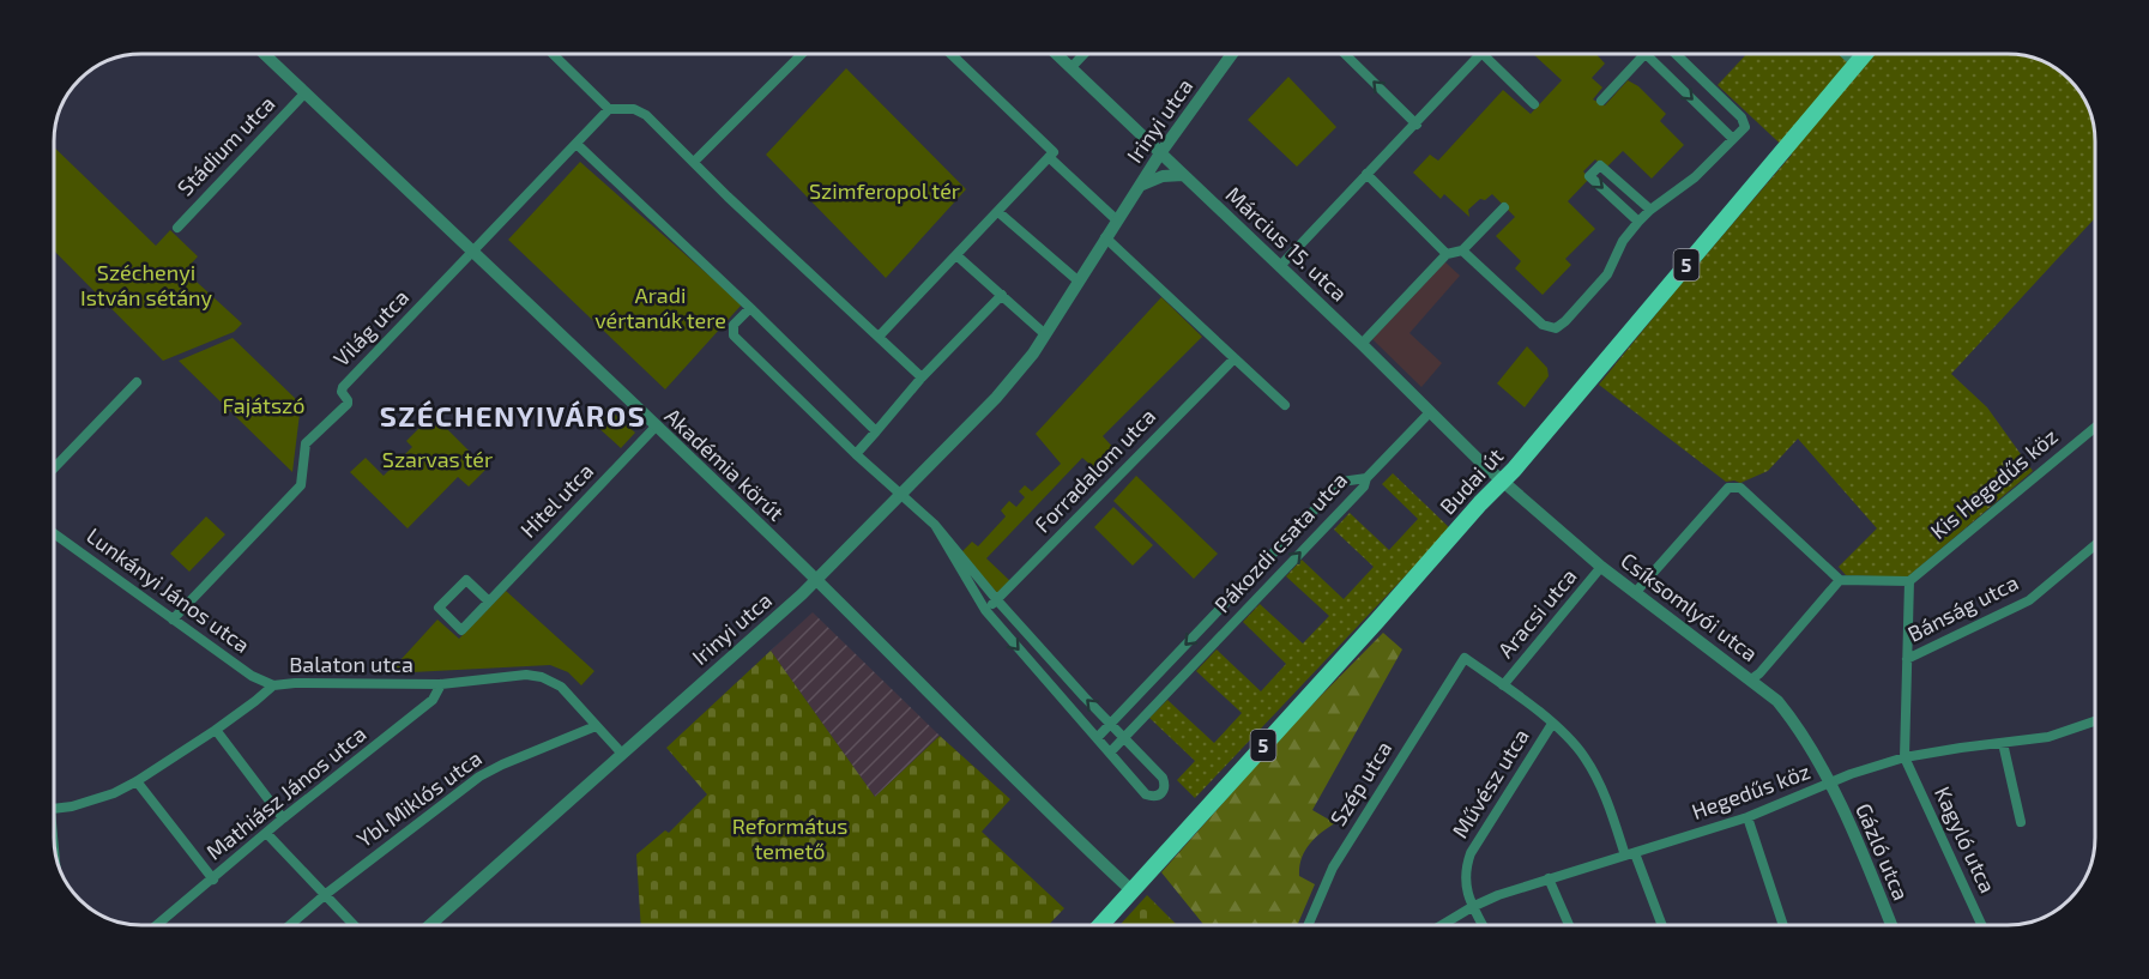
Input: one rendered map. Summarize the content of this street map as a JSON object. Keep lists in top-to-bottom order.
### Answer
{
  "streets": {
    "main road": ["5", "Budai út"],
    "street": [
      "Irinyi utca",
      "Stádium utca",
      "Március 15. utca",
      "Világ utca",
      "Akadémia körút",
      "Forradalom utca",
      "Kis Hegedűs köz",
      "Hitel utca",
      "Pákozdi csata utca",
      "Lunkányi János utca",
      "Csíksomlyói utca",
      "Bánság utca",
      "Aracsi utca",
      "Balaton utca",
      "Szép utca",
      "Művész utca",
      "Hegedűs köz",
      "Mathiász János utca",
      "Ybl Miklós utca",
      "Kagyló utca",
      "Gázló utca"
    ]
  },
  "crossings": [
    ["Irinyi utca", "Március 15. utca"],
    ["Irinyi utca", "Akadémia körút"],
    ["Irinyi utca", "Balaton utca"],
    ["Stádium utca", "Akadémia körút"],
    ["Március 15. utca", "Budai út"],
    ["Március 15. utca", "Csíksomlyói utca"],
    ["Világ utca", "Akadémia körút"],
    ["Világ utca", "Lunkányi János utca"],
    ["Akadémia körút", "Budai út"],
    ["Akadémia körút", "Hitel utca"],
    ["Budai út", "Csíksomlyói utca"],
    ["Lunkányi János utca", "Balaton utca"],
    ["Csíksomlyói utca", "Aracsi utca"],
    ["Csíksomlyói utca", "Hegedűs köz"],
    ["Csíksomlyói utca", "Gázló utca"],
    ["Aracsi utca", "Szép utca"],
    ["Balaton utca", "Mathiász János utca"],
    ["Balaton utca", "Ybl Miklós utca"],
    ["Művész utca", "Hegedűs köz"],
    ["Hegedűs köz", "Kagyló utca"],
    ["Hegedűs köz", "Gázló utca"]
  ],
  "districts": ["SZÉCHENYIVÁROS"],
  "parks": [
    "Szimferopol tér",
    "Széchenyi István sétány",
    "Aradi vértanúk tere",
    "Fajátszó",
    "Szarvas tér",
    "Református temető"
  ]
}
